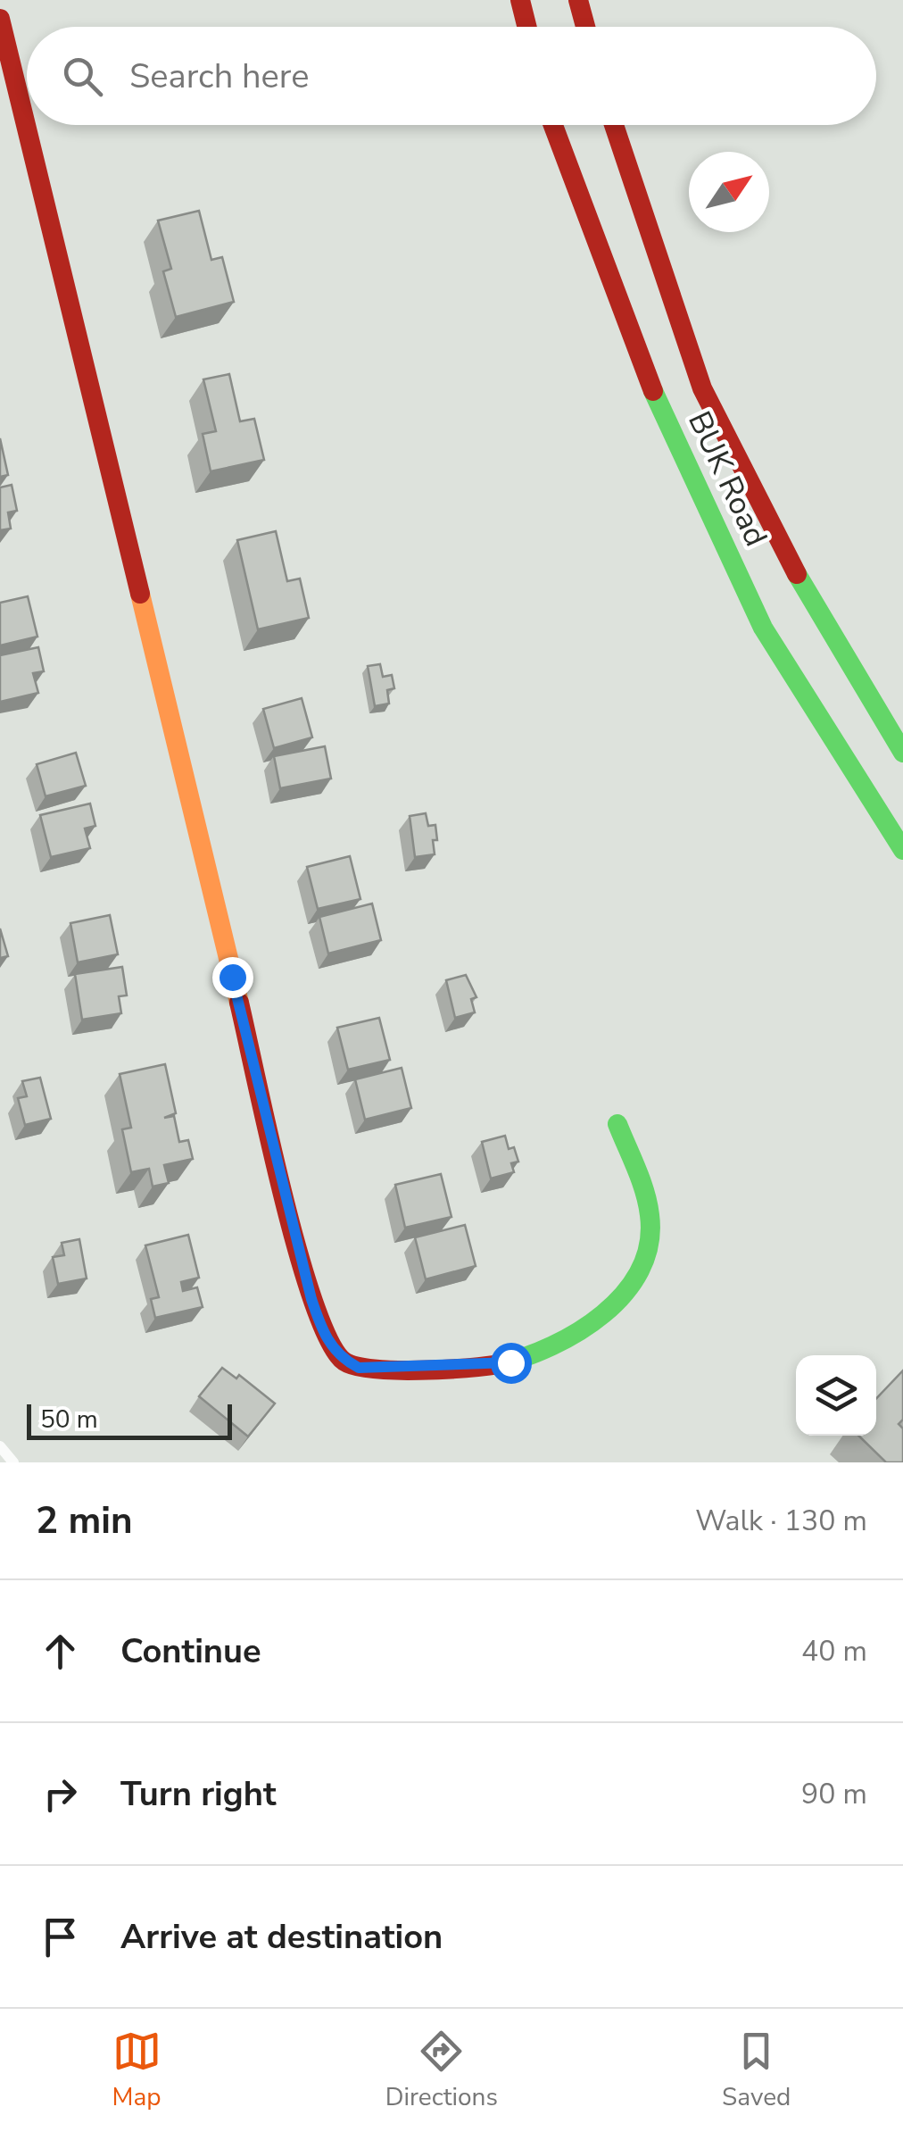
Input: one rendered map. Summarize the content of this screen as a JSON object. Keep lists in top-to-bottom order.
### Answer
{
  "streets": {
    "street": ["BUK Road"]
  },
  "scale_bar": "50 m",
  "north": "top right",
  "page": {
    "search": "Search here",
    "scale": "50 m",
    "heading": ["2 min", "Walk · 130 m"],
    "list": [
      ["Continue", "40 m"],
      ["Turn right", "90 m"],
      "Arrive at destination"
    ],
    "nav": ["Map", "Directions", "Saved"]
  }
}
